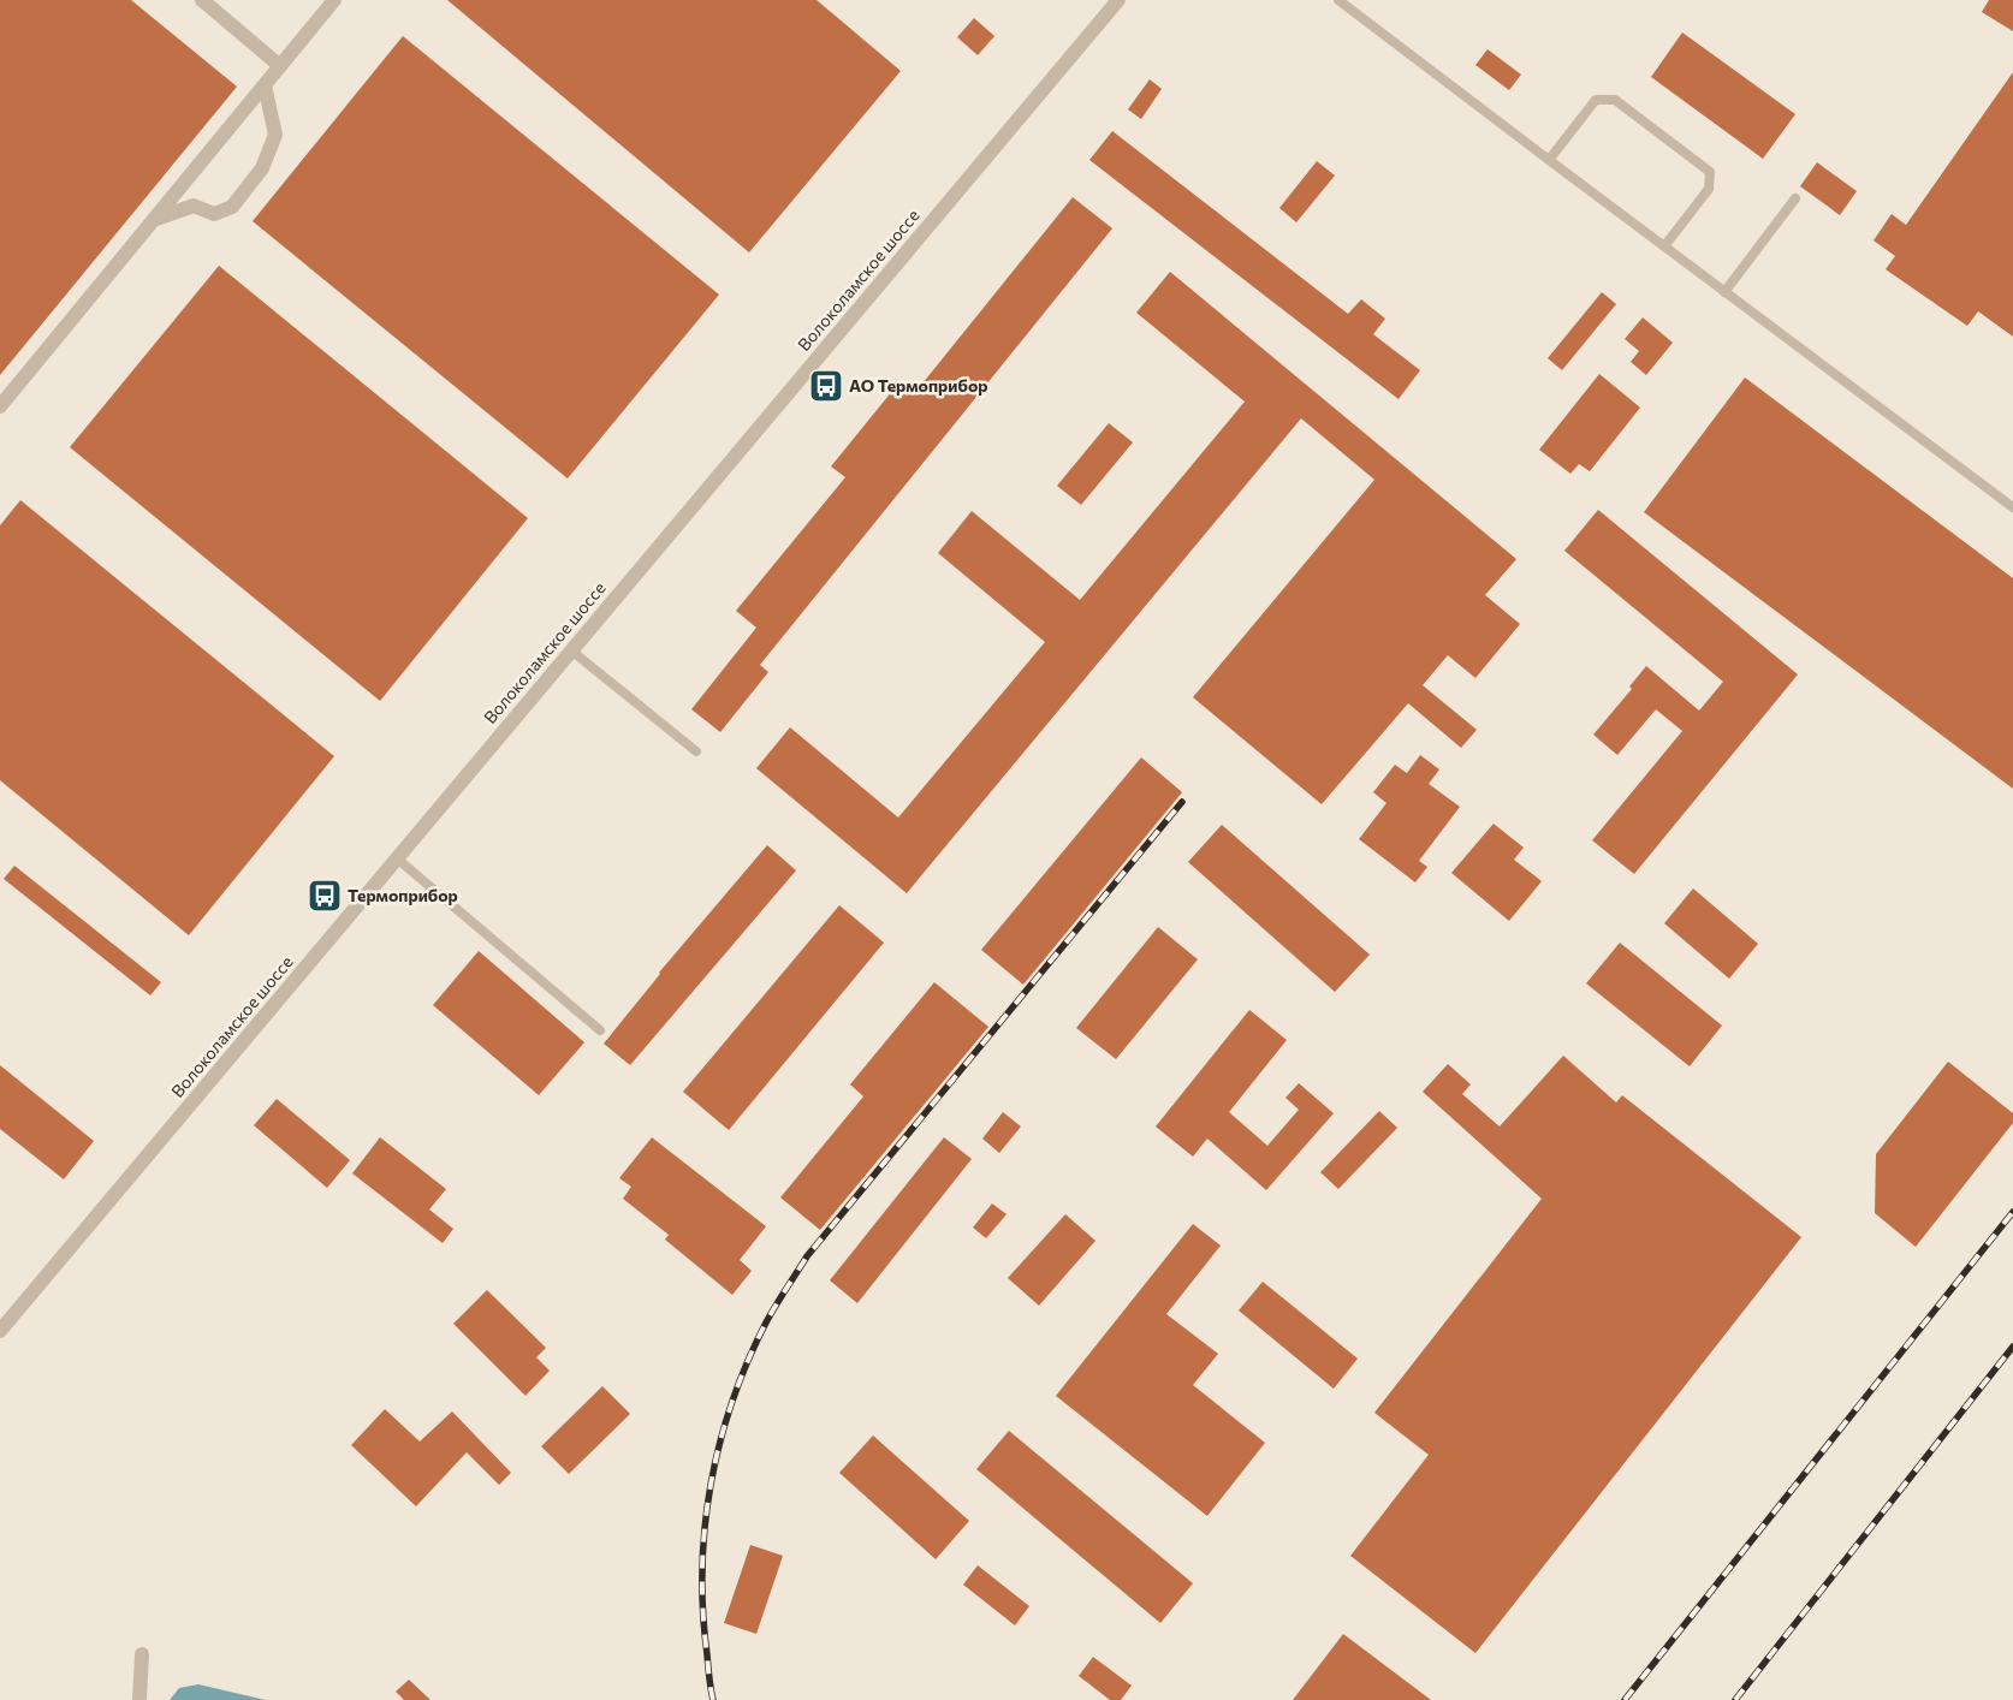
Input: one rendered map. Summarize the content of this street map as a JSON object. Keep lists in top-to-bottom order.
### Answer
{
  "streets": {
    "street": ["Волоколамское шоссе"]
  },
  "places": {
    "bus stop": ["АО Термоприбор", "Термоприбор"]
  }
}
